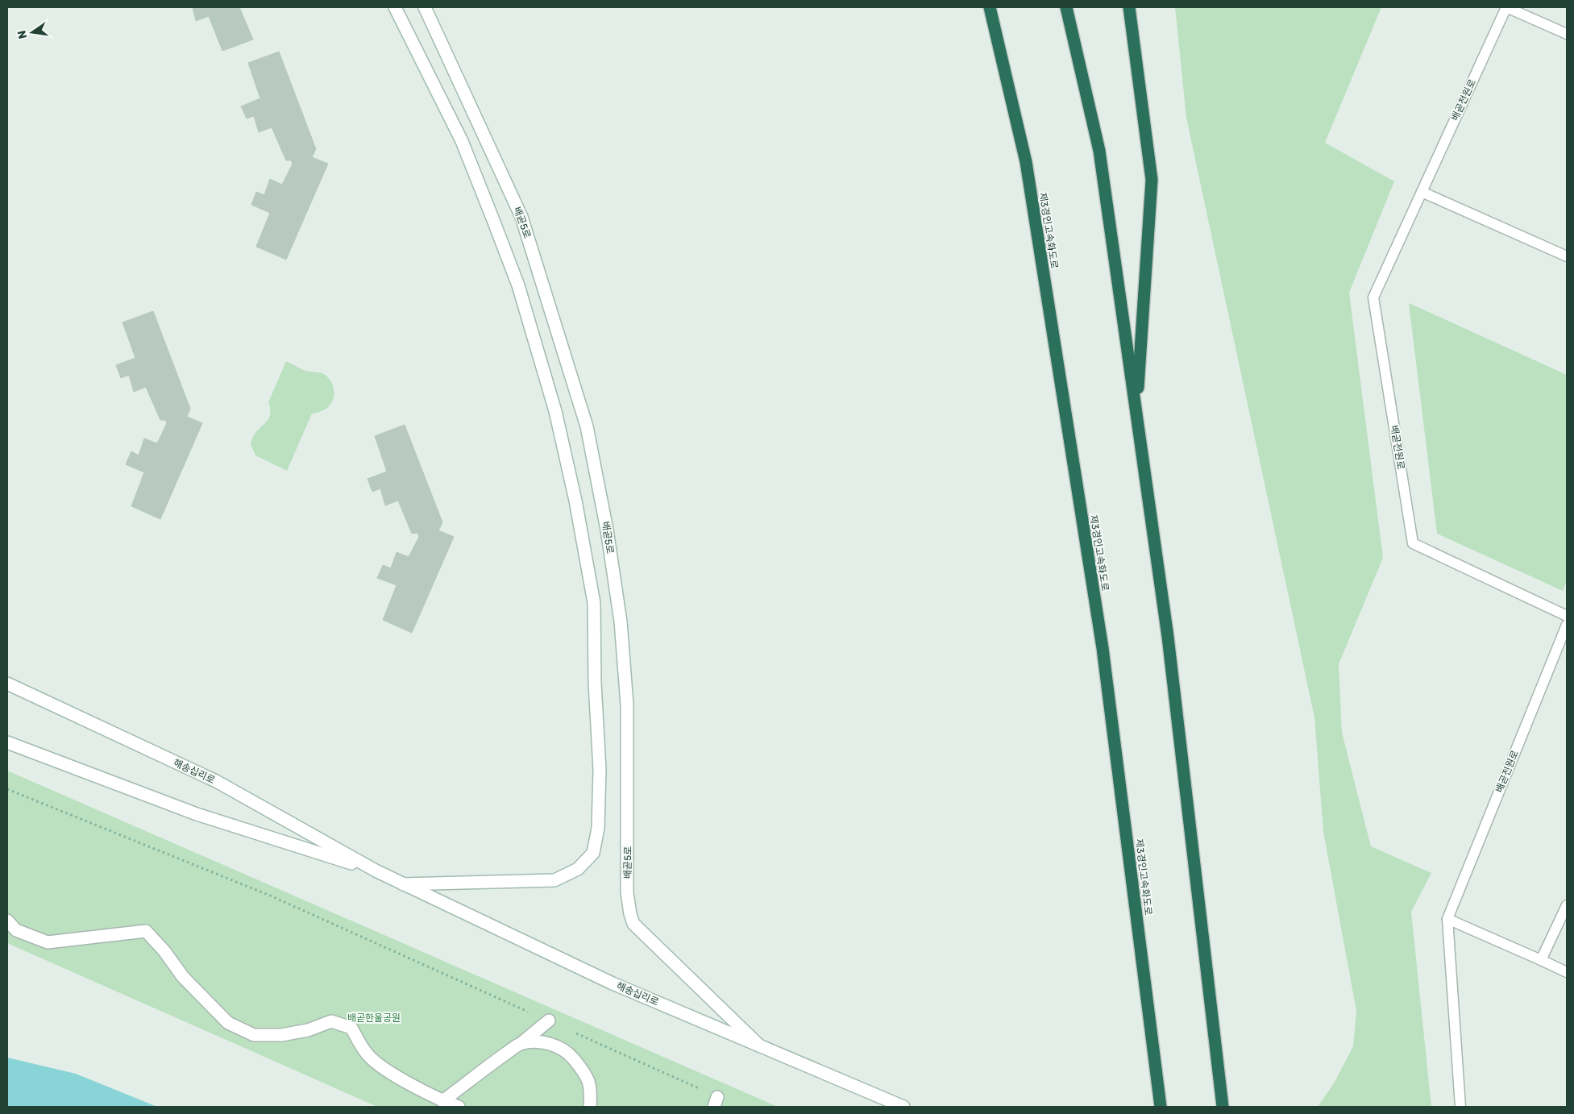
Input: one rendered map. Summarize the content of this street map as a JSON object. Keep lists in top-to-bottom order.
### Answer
{
  "streets": {
    "highway": ["제3경인고속화도로"],
    "street": ["배곧5로", "해송십리로"],
    "lane": ["배곧전원로"]
  },
  "crossings": [
    ["배곧5로", "해송십리로"]
  ],
  "parks": ["배곧한울공원"],
  "north": "left"
}
